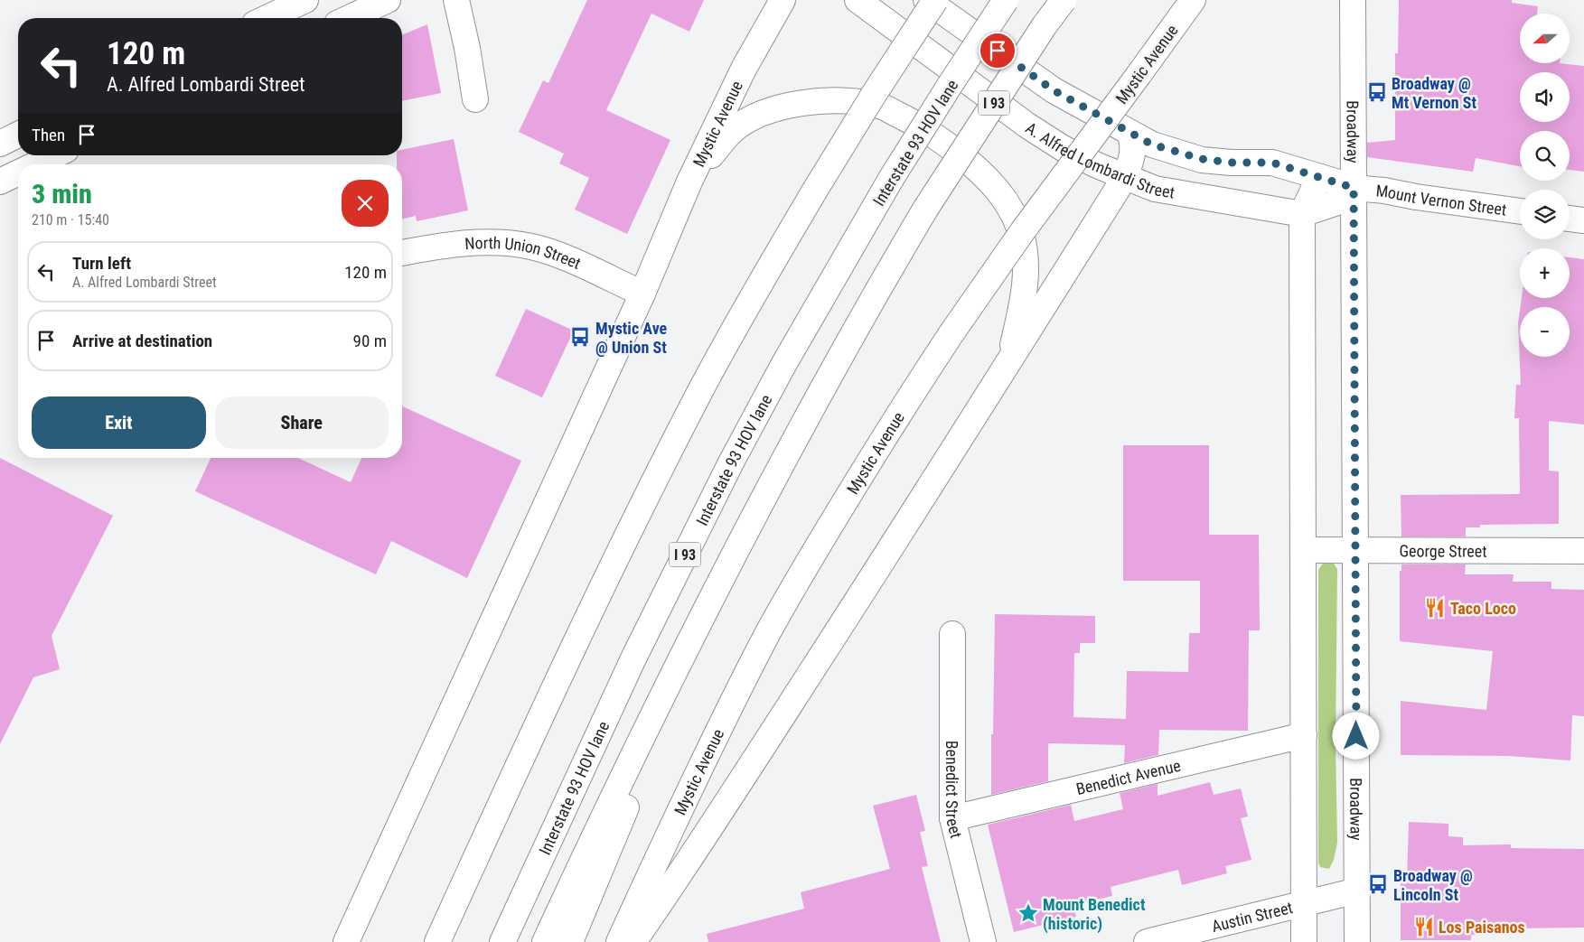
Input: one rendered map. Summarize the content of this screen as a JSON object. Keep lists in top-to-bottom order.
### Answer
{
  "streets": {
    "main road": [
      "Mystic Avenue",
      "I 93",
      "Broadway",
      "Interstate 93 HOV lane",
      "A. Alfred Lombardi Street",
      "Mount Vernon Street",
      "North Union Street",
      "George Street",
      "Benedict Avenue",
      "Benedict Street",
      "Austin Street"
    ]
  },
  "crossings": [
    ["Mystic Avenue", "North Union Street"],
    ["Broadway", "A. Alfred Lombardi Street"],
    ["Broadway", "Mount Vernon Street"],
    ["Broadway", "George Street"],
    ["Broadway", "Austin Street"],
    ["A. Alfred Lombardi Street", "Mount Vernon Street"],
    ["Benedict Avenue", "Benedict Street"]
  ],
  "places": {
    "bus stop": ["Broadway @ Mt Vernon St", "Mystic Ave @ Union St", "Broadway @ Lincoln St"],
    "restaurant": ["Taco Loco", "Los Paisanos"],
    "place": ["Mount Benedict (historic)"]
  },
  "north": "left",
  "page": {
    "map_buttons": ["+", "−"],
    "turn": ["120 m", "A. Alfred Lombardi Street"],
    "then": "Then",
    "heading": ["3 min", "210 m · 15:40"],
    "list": [
      {
        "name": "Turn left",
        "note": "A. Alfred Lombardi Street",
        "value": "120 m"
      },
      {
        "name": "Arrive at destination",
        "value": "90 m"
      }
    ],
    "buttons": ["Exit", "Share"]
  }
}
